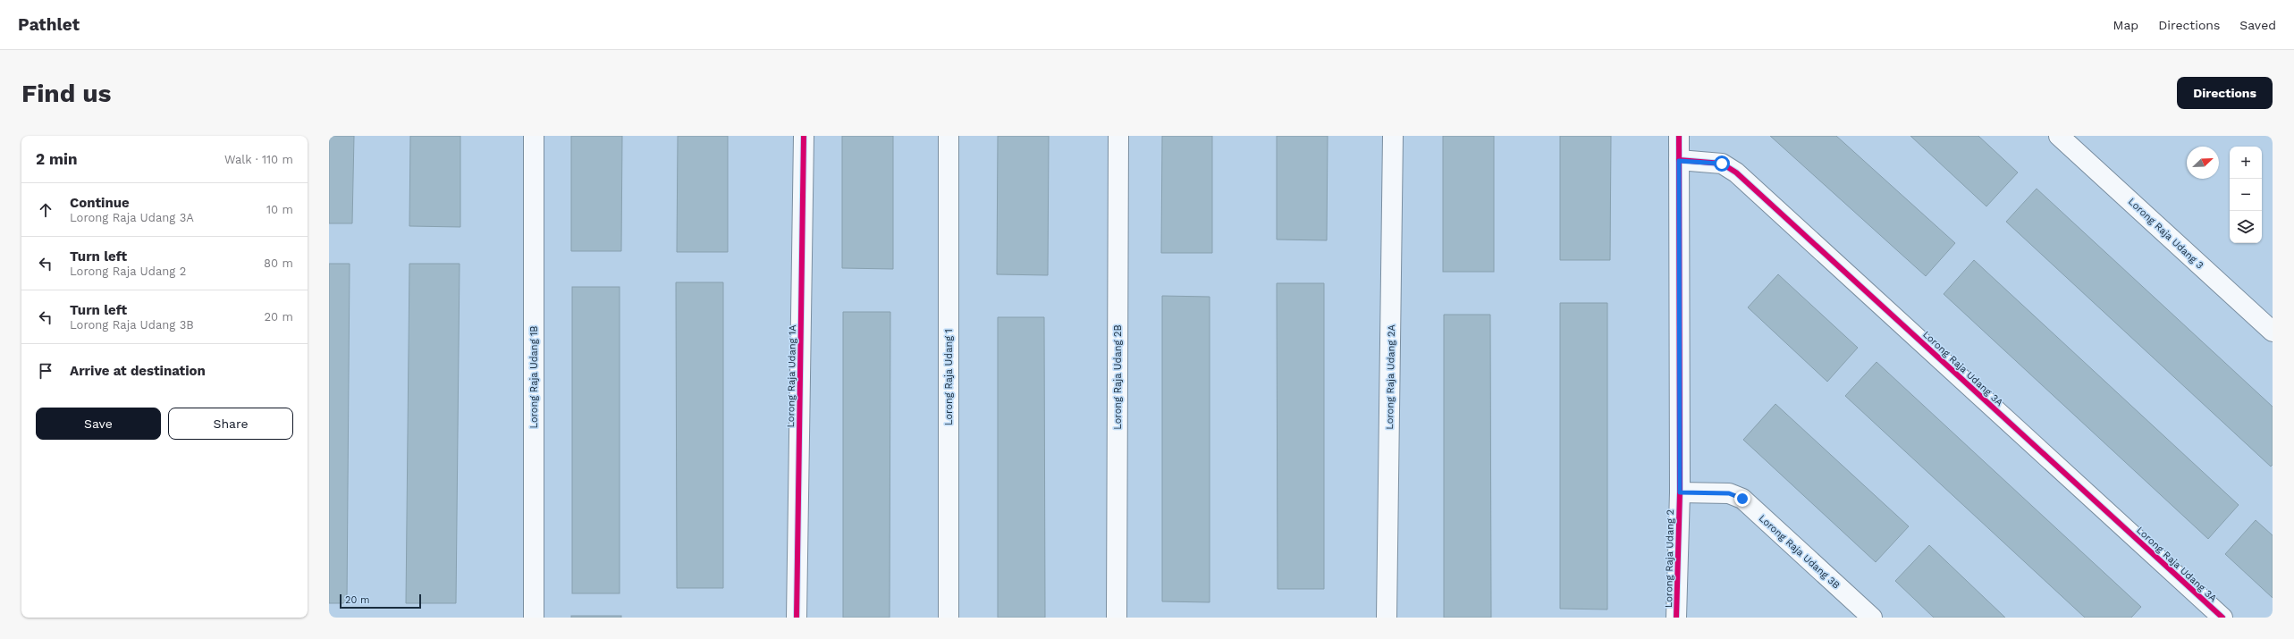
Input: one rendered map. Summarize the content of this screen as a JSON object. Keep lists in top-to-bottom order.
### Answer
{
  "streets": {
    "street": [
      "Lorong Raja Udang 3",
      "Lorong Raja Udang 3A",
      "Lorong Raja Udang 1A",
      "Lorong Raja Udang 1B",
      "Lorong Raja Udang 1",
      "Lorong Raja Udang 2B",
      "Lorong Raja Udang 2A",
      "Lorong Raja Udang 3B",
      "Lorong Raja Udang 2"
    ]
  },
  "crossings": [
    ["Lorong Raja Udang 3A", "Lorong Raja Udang 2"],
    ["Lorong Raja Udang 3B", "Lorong Raja Udang 2"]
  ],
  "scale_bar": "20 m",
  "north": "top right",
  "page": {
    "header": "Pathlet",
    "nav": ["Map", "Directions", "Saved"],
    "buttons": [
      "Directions",
      ["Save", "Share"]
    ],
    "title": "Find us",
    "heading": ["2 min", "Walk · 110 m"],
    "map_buttons": ["+", "−"],
    "list": [
      ["Continue", "Lorong Raja Udang 3A", "10 m"],
      ["Turn left", "Lorong Raja Udang 2", "80 m"],
      ["Turn left", "Lorong Raja Udang 3B", "20 m"],
      "Arrive at destination"
    ],
    "scale": "20 m"
  }
}
